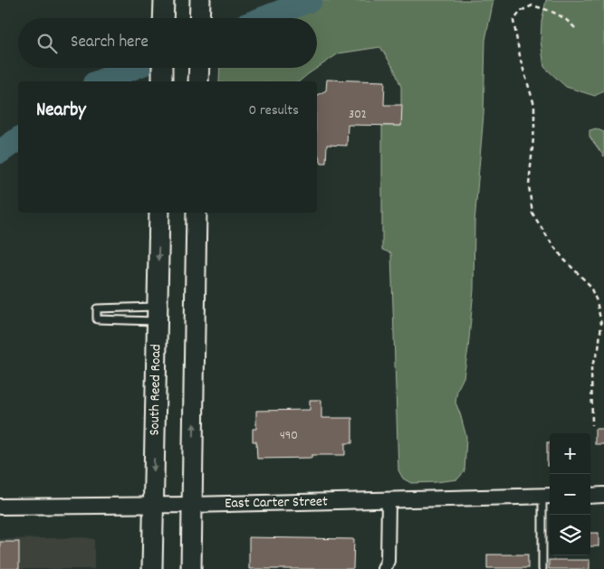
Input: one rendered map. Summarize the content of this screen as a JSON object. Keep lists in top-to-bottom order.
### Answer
{
  "streets": {
    "main road": ["South Reed Road"],
    "street": ["East Carter Street"]
  },
  "crossings": [
    ["South Reed Road", "East Carter Street"]
  ],
  "house_numbers": ["302", "490"],
  "page": {
    "search": "Search here",
    "heading": ["Nearby", "0 results"],
    "map_buttons": ["+", "−"]
  }
}
